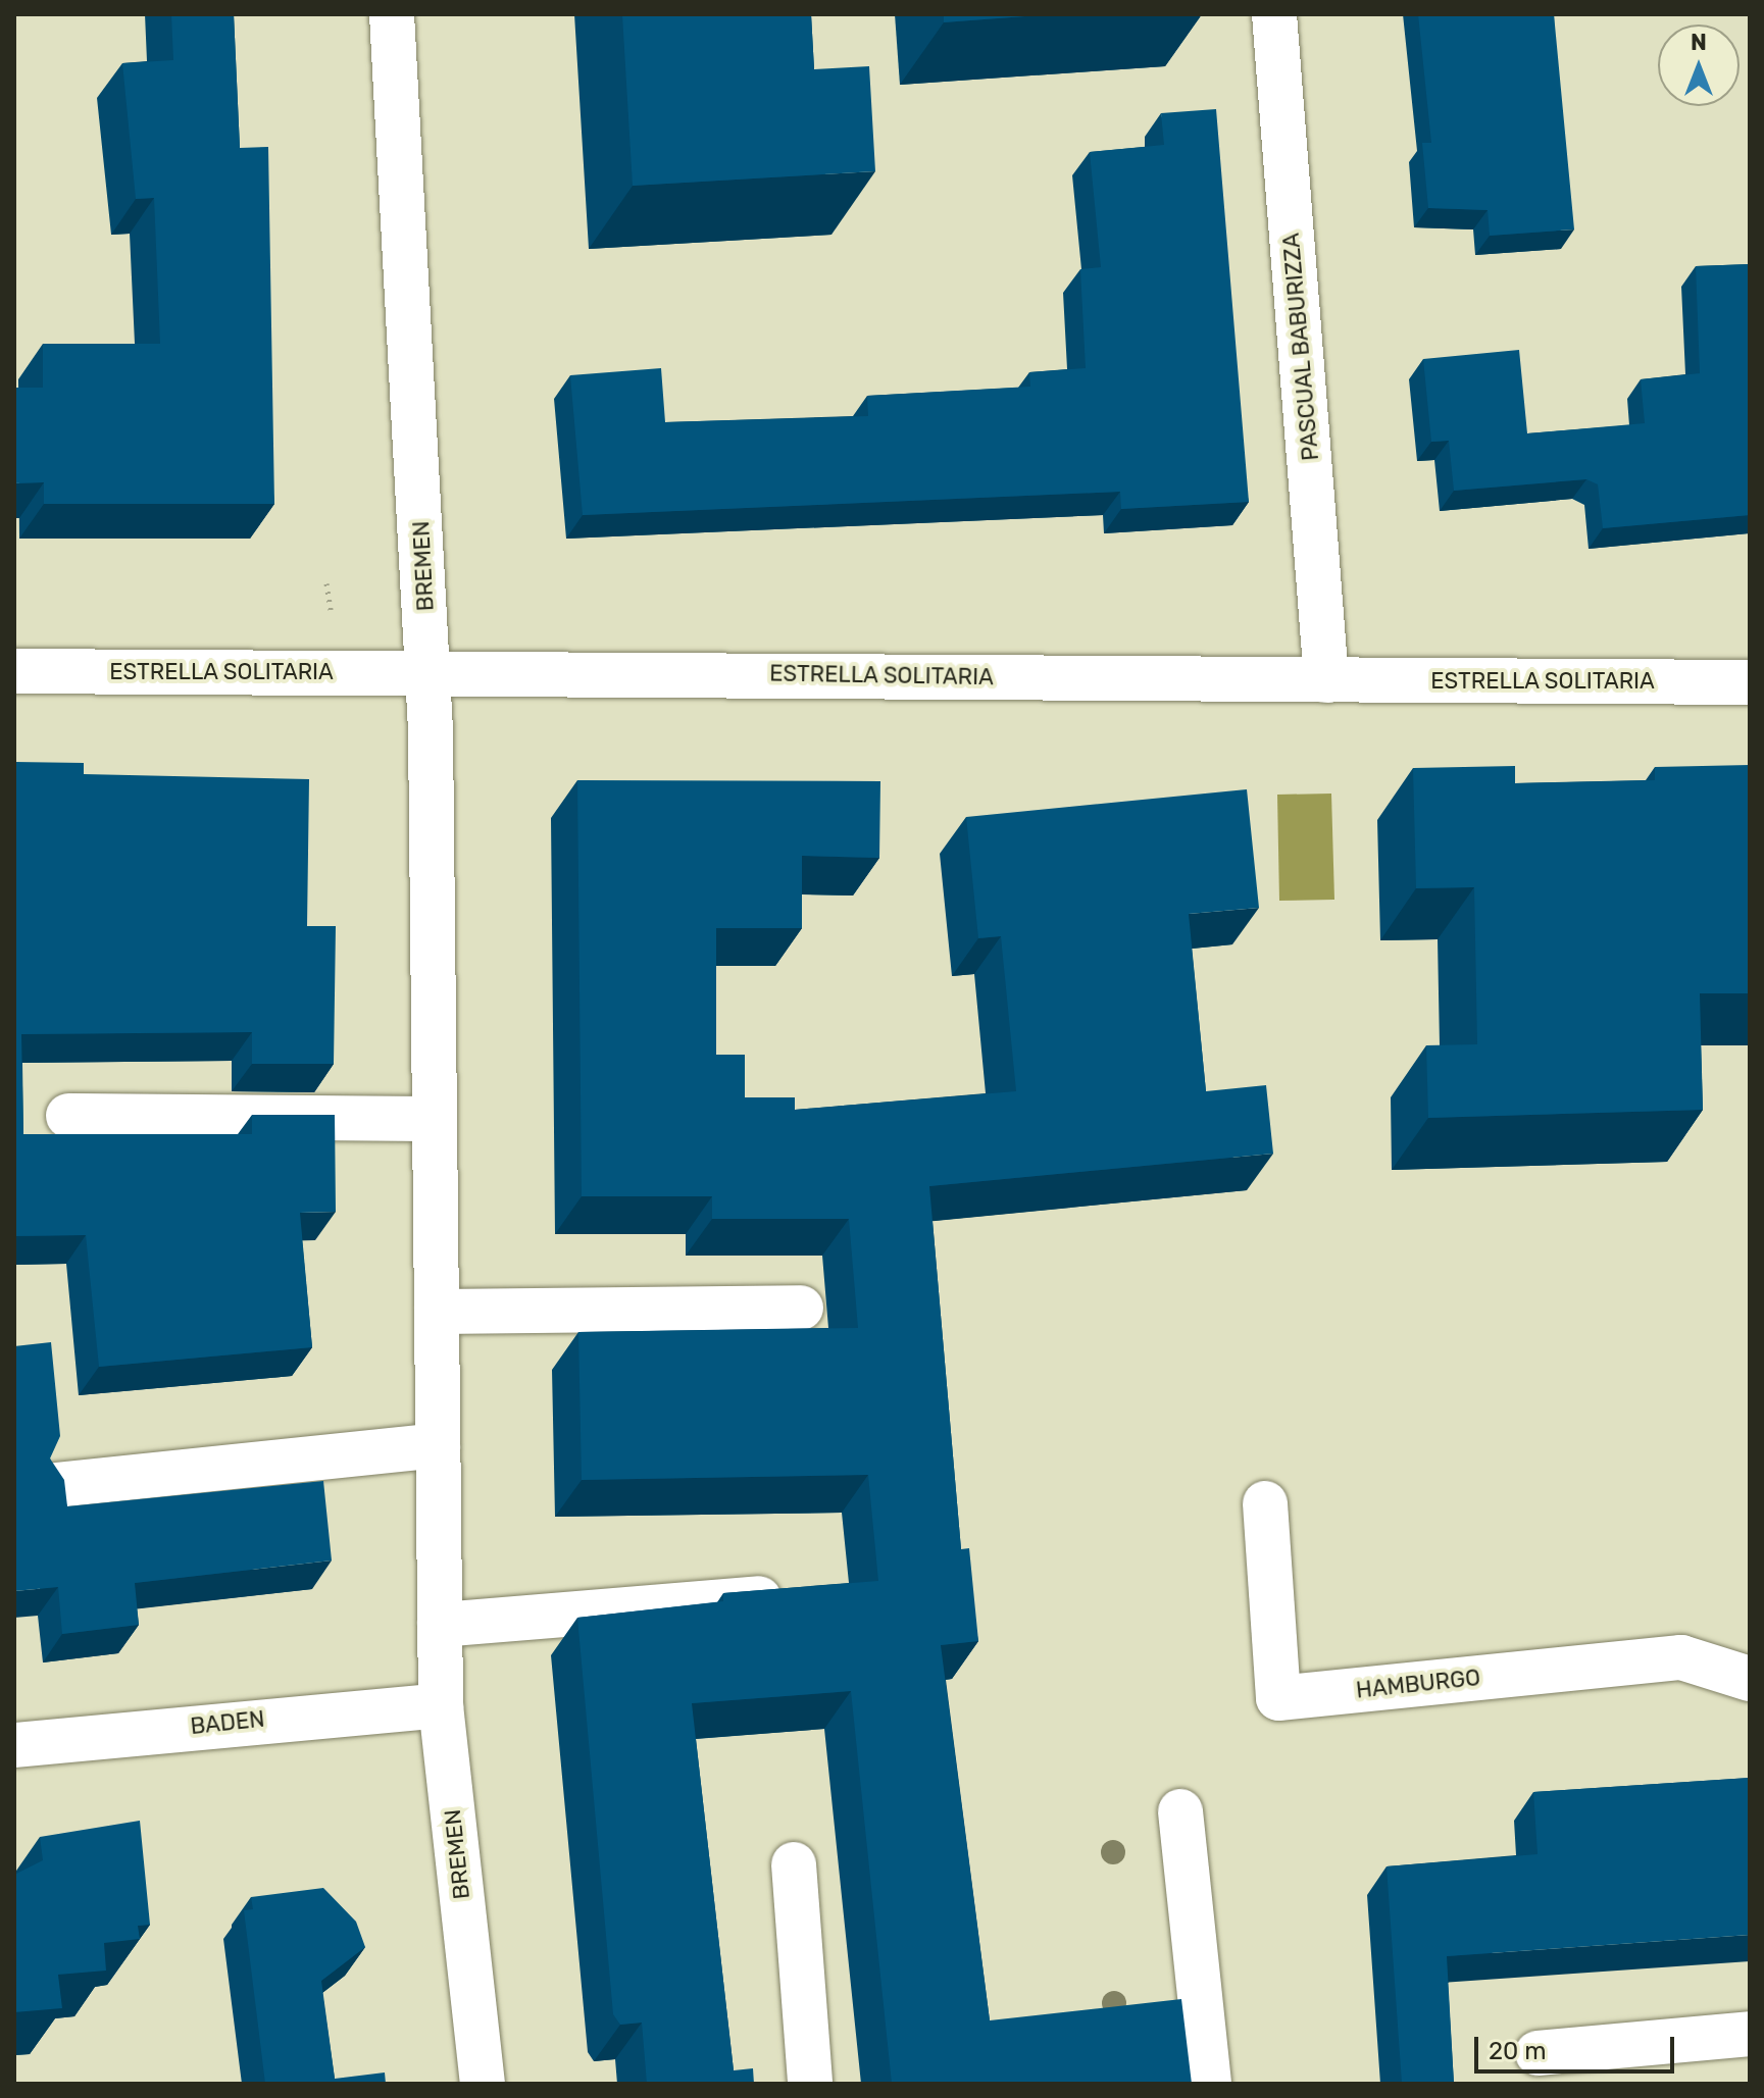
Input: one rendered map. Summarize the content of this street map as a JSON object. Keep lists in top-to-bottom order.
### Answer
{
  "streets": {
    "street": [
      "PASCUAL BABURIZZA",
      "BREMEN",
      "ESTRELLA SOLITARIA",
      "HAMBURGO",
      "BADEN"
    ]
  },
  "crossings": [
    ["PASCUAL BABURIZZA", "ESTRELLA SOLITARIA"],
    ["BREMEN", "ESTRELLA SOLITARIA"],
    ["BREMEN", "BADEN"]
  ],
  "scale_bar": "20 m",
  "north": "top"
}
